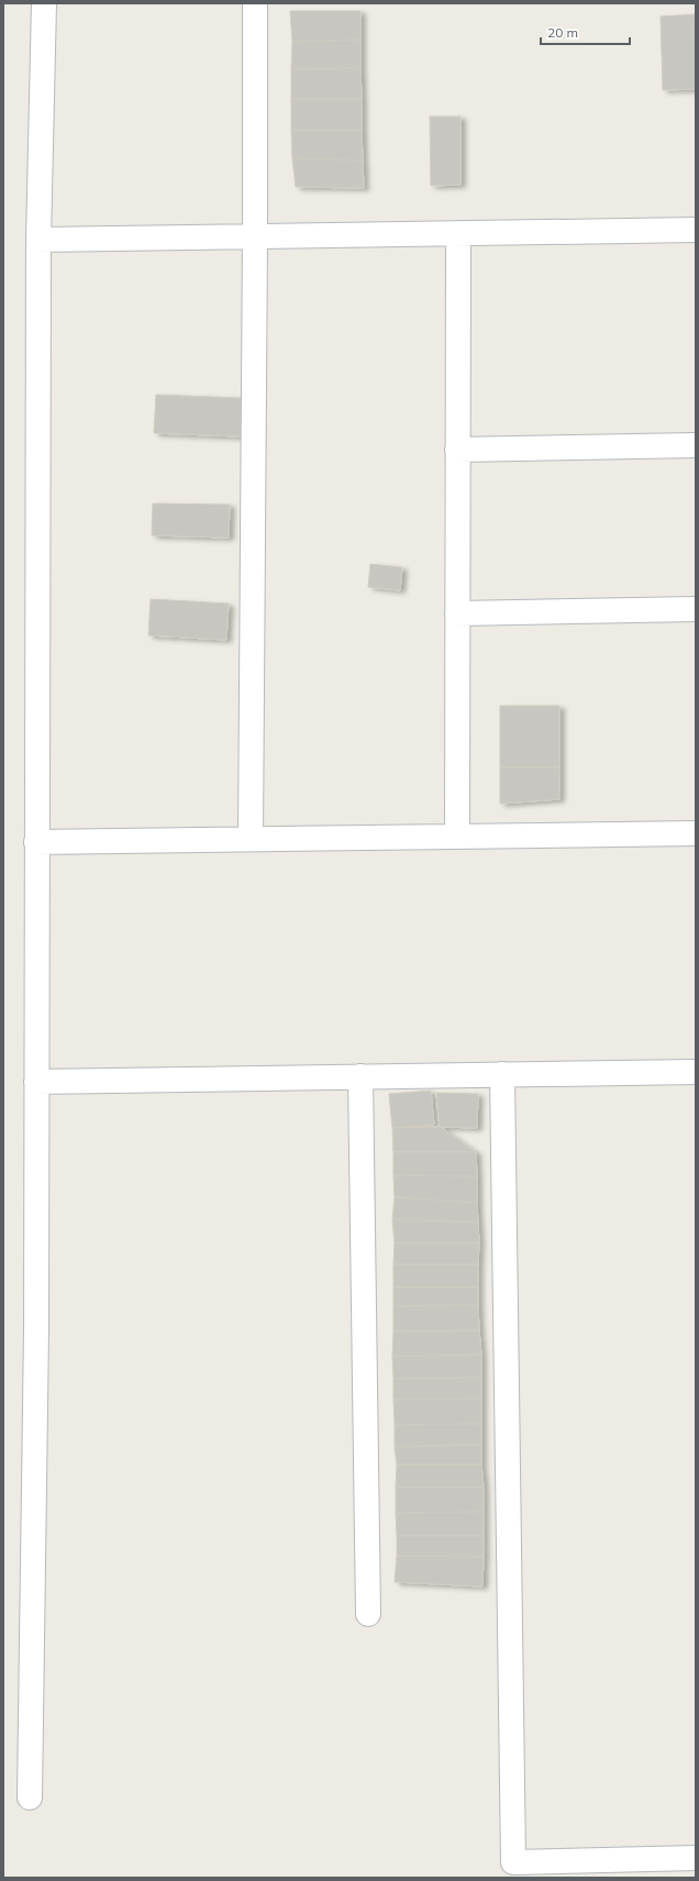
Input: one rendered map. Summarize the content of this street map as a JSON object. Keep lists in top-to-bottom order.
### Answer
{
  "scale_bar": "20 m"
}
